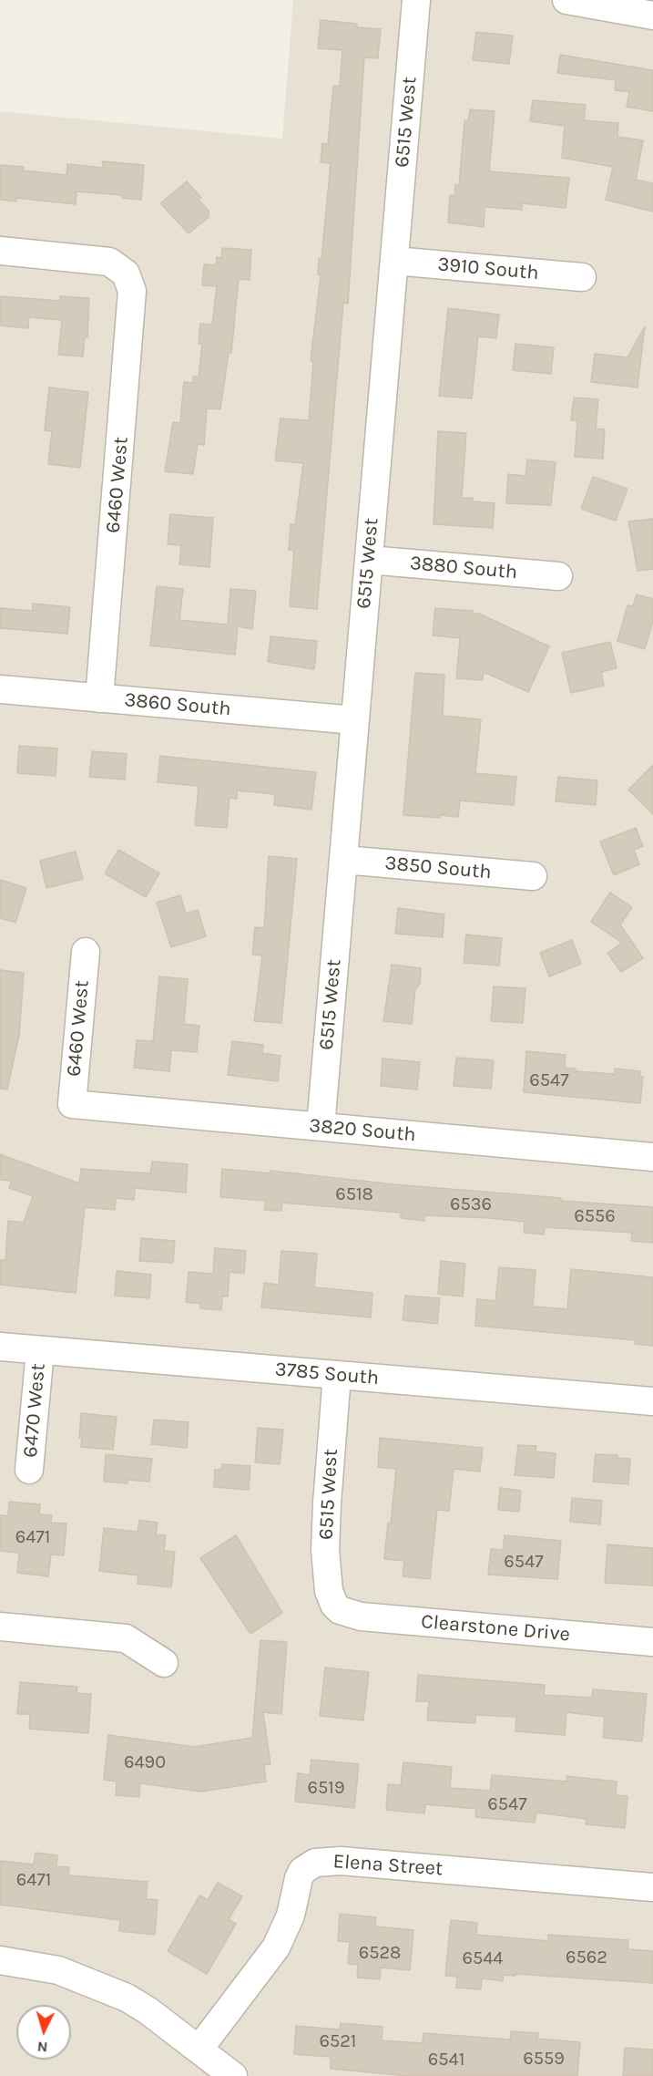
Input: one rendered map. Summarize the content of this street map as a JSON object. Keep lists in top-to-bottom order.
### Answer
{
  "streets": {
    "street": [
      "6515 West",
      "3910 South",
      "6460 West",
      "3880 South",
      "3860 South",
      "3850 South",
      "3820 South",
      "3785 South",
      "6470 West",
      "Clearstone Drive",
      "Elena Street"
    ]
  },
  "crossings": [
    ["6515 West", "3910 South"],
    ["6515 West", "3880 South"],
    ["6515 West", "3860 South"],
    ["6515 West", "3850 South"],
    ["6515 West", "3820 South"],
    ["6515 West", "3785 South"],
    ["6515 West", "Clearstone Drive"],
    ["6460 West", "3860 South"],
    ["6460 West", "3820 South"],
    ["3785 South", "6470 West"]
  ],
  "house_numbers": [
    "6547",
    "6518",
    "6536",
    "6556",
    "6471",
    "6547",
    "6490",
    "6519",
    "6547",
    "6471",
    "6528",
    "6562",
    "6544",
    "6521",
    "6559",
    "6541"
  ],
  "north": "bottom"
}
